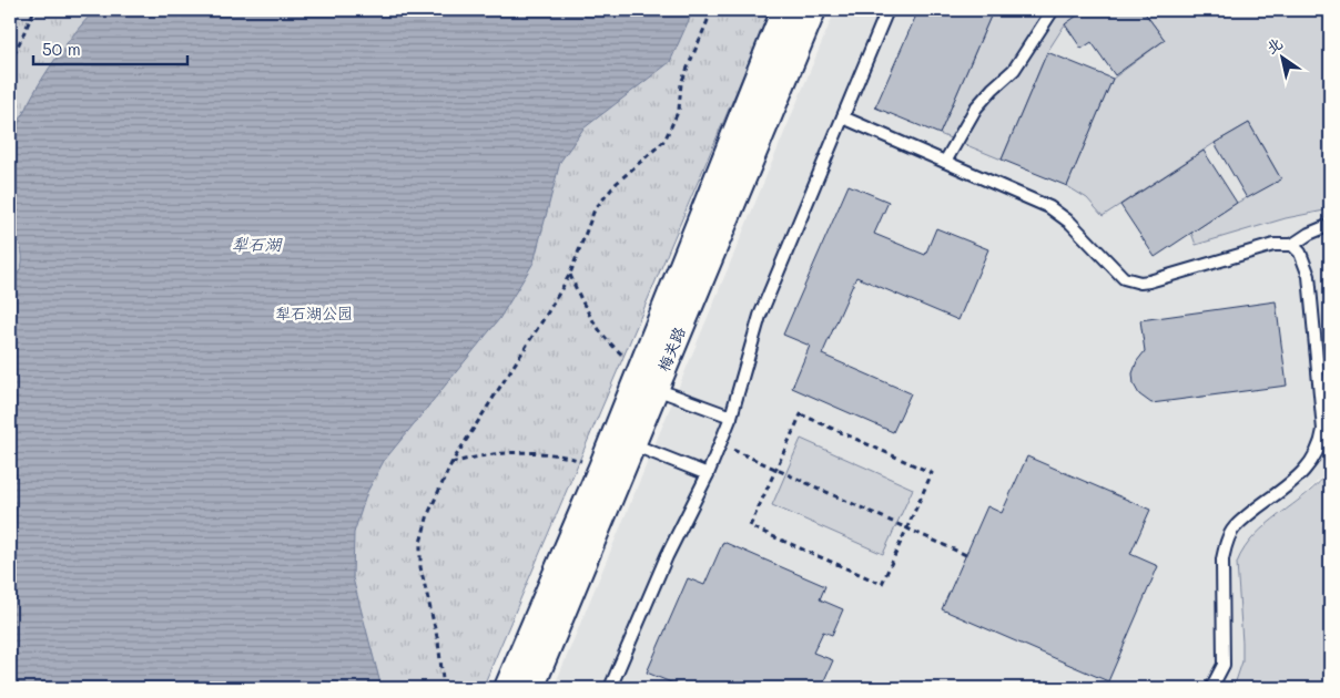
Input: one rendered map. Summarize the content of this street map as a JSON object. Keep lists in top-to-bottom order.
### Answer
{
  "streets": {
    "street": ["梅关路"]
  },
  "water": ["犁石湖"],
  "parks": ["犁石湖公园"],
  "scale_bar": "50 m",
  "north": "top left"
}
